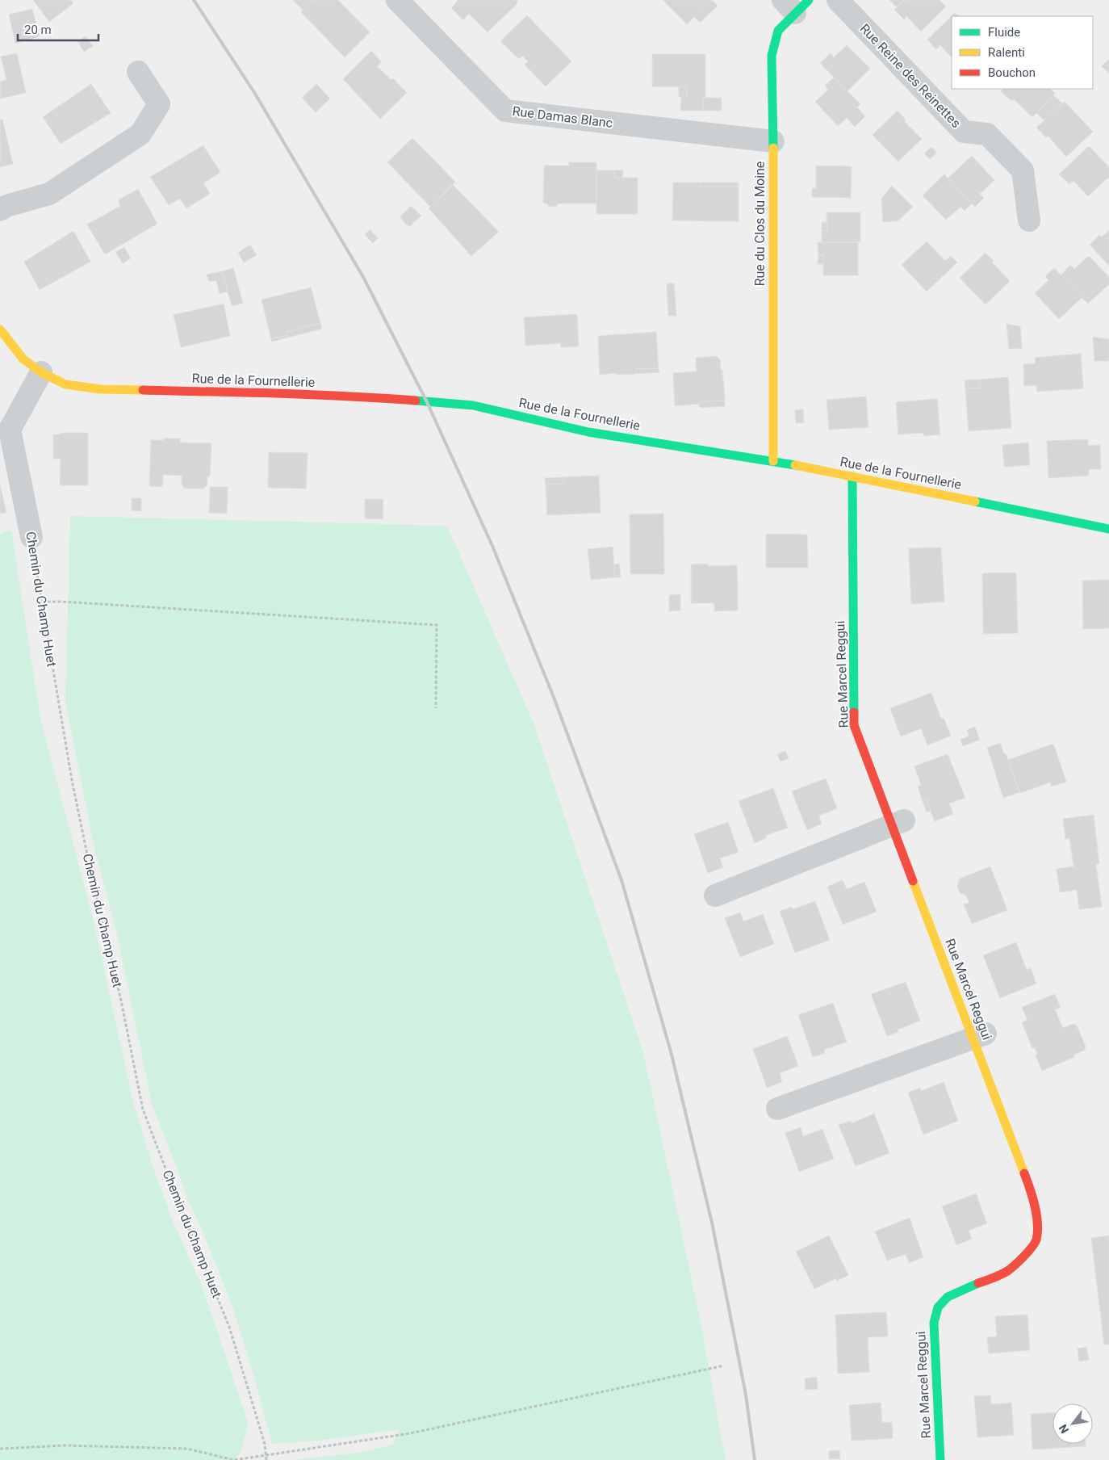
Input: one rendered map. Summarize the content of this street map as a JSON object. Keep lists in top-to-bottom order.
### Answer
{
  "streets": {
    "street": [
      "Rue Reine des Reinettes",
      "Rue Damas Blanc",
      "Rue du Clos du Moine",
      "Rue de la Fournellerie",
      "Chemin du Champ Huet",
      "Rue Marcel Reggui"
    ]
  },
  "crossings": [
    ["Rue Damas Blanc", "Rue du Clos du Moine"],
    ["Rue du Clos du Moine", "Rue de la Fournellerie"],
    ["Rue de la Fournellerie", "Chemin du Champ Huet"],
    ["Rue de la Fournellerie", "Rue Marcel Reggui"]
  ],
  "legend": ["Fluide", "Ralenti", "Bouchon"],
  "scale_bar": "20 m",
  "north": "bottom left"
}
